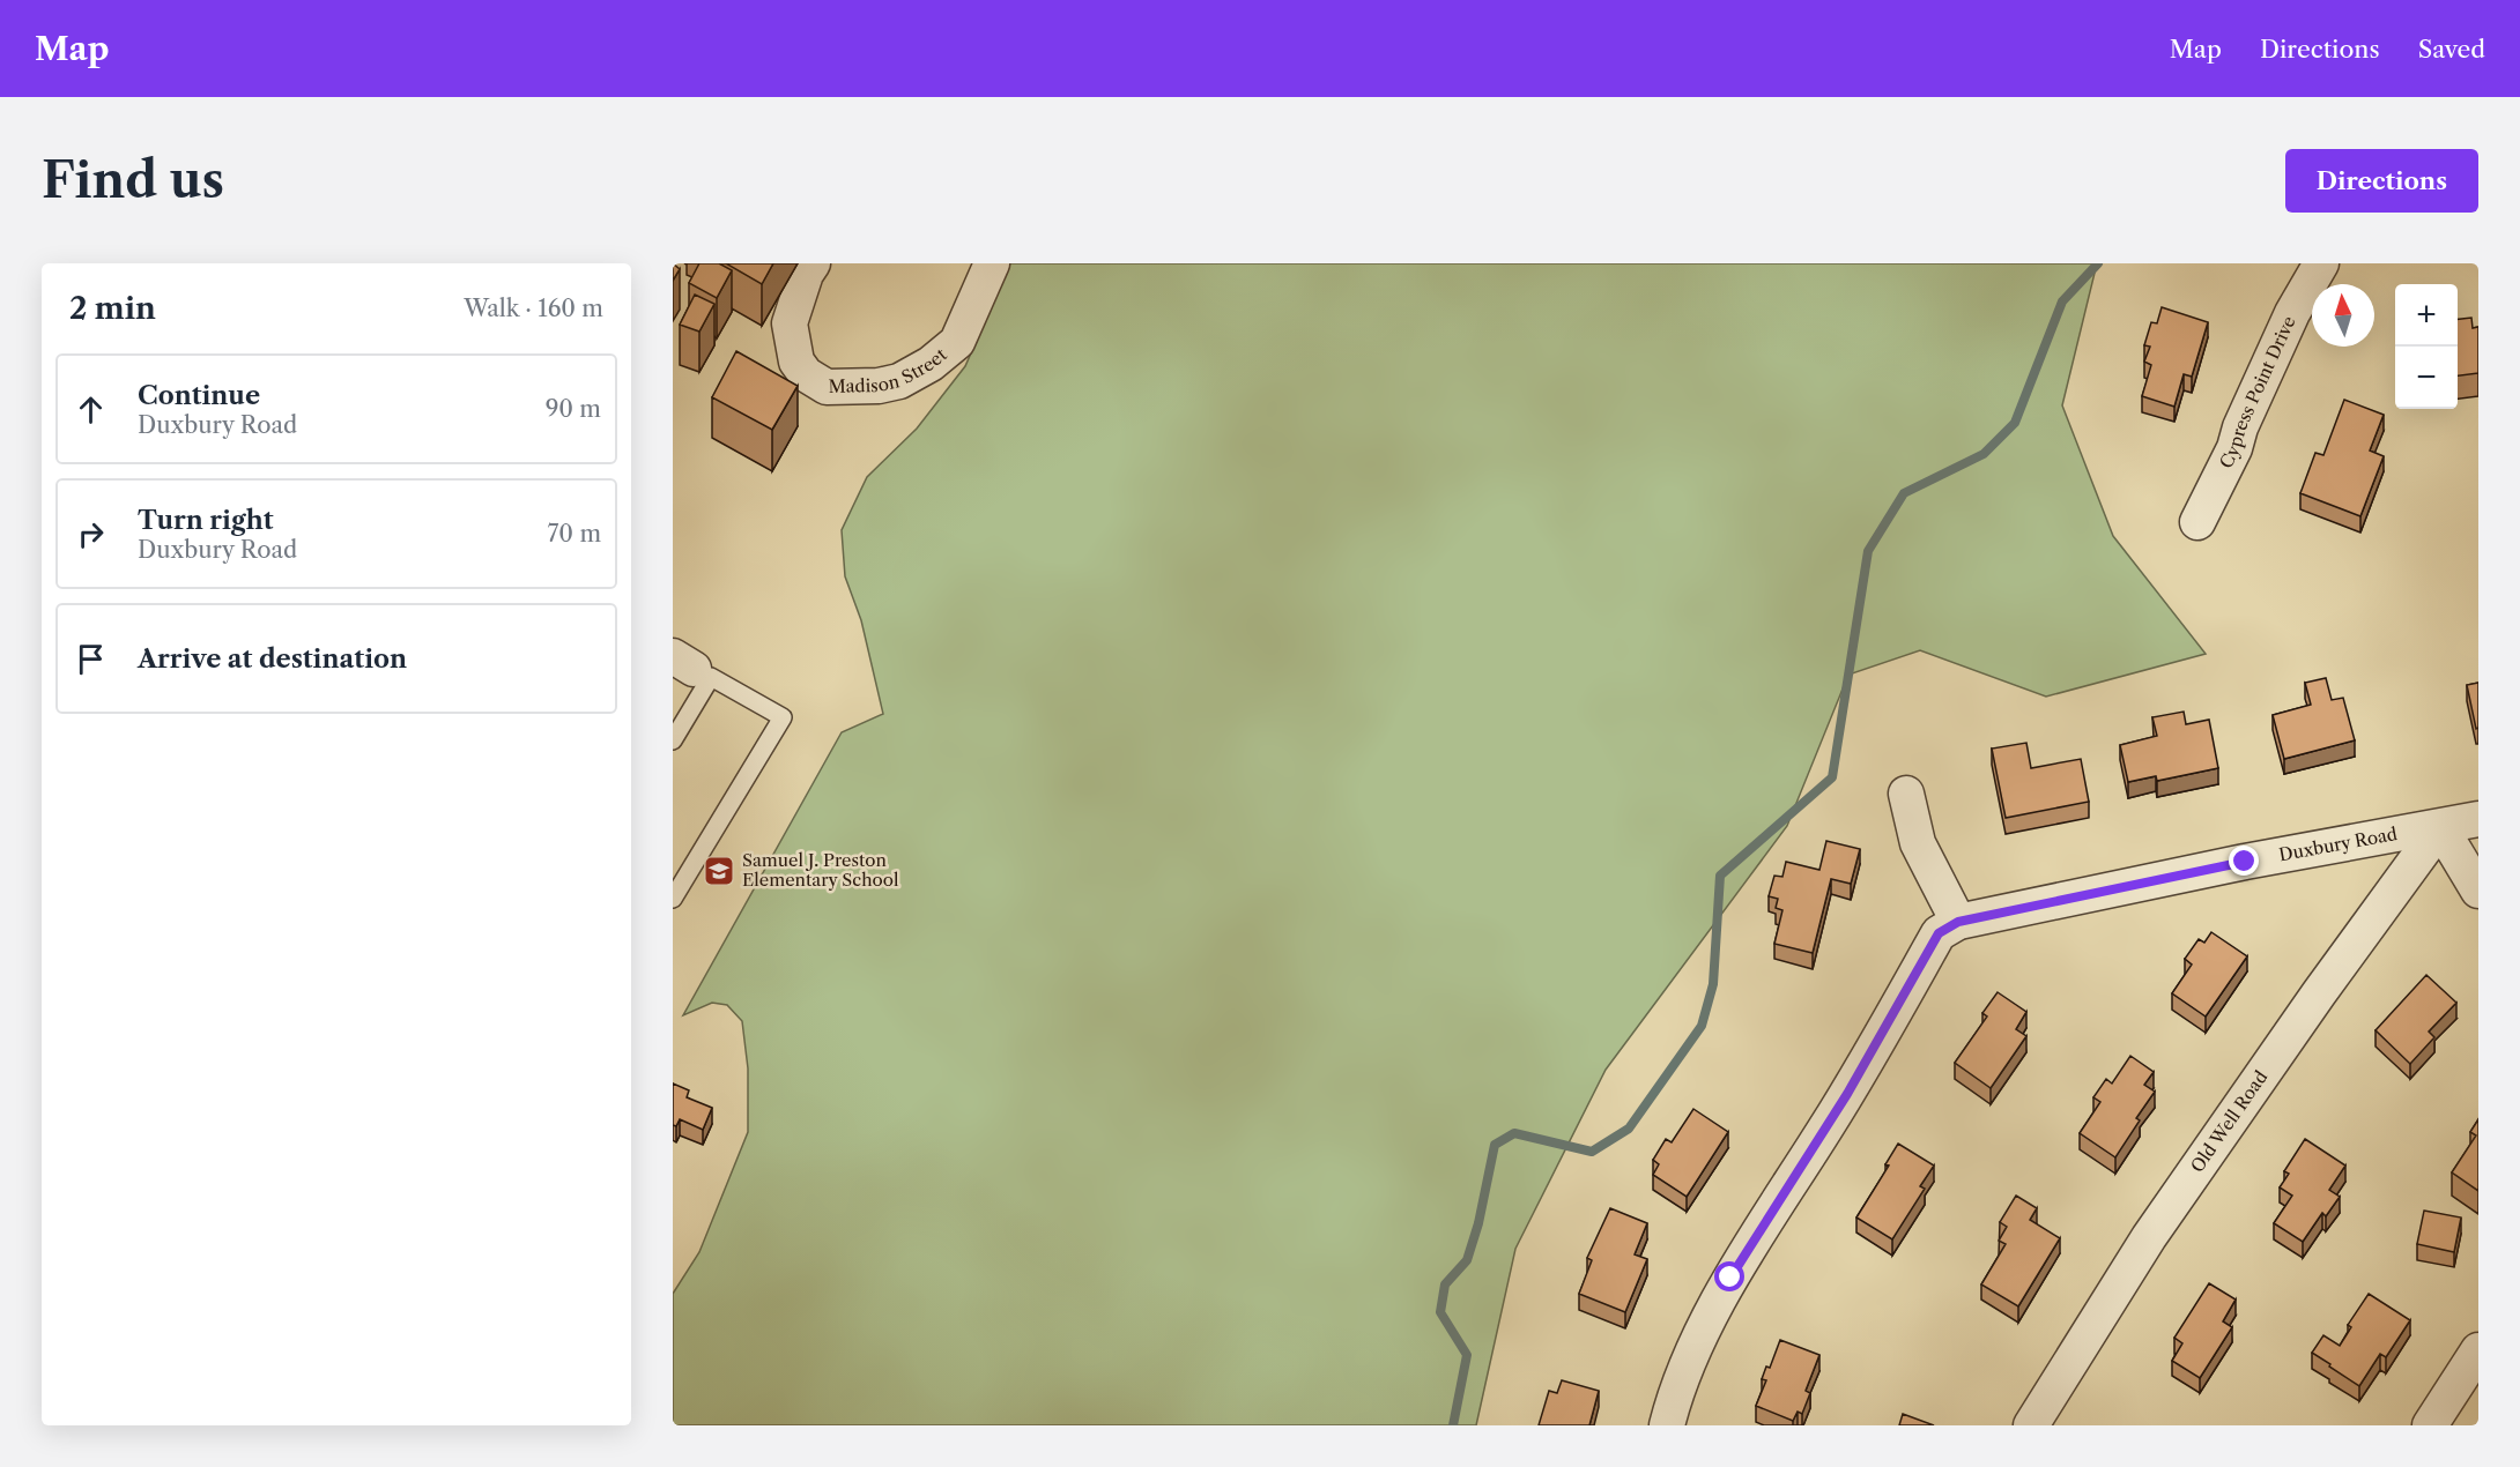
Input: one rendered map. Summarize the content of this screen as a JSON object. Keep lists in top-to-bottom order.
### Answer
{
  "streets": {
    "street": [
      "Madison Street",
      "Cypress Point Drive",
      "Duxbury Road",
      "Old Well Road"
    ]
  },
  "crossings": [
    ["Duxbury Road", "Old Well Road"]
  ],
  "places": {
    "school or university": ["Samuel J. Preston Elementary School"]
  },
  "north": "top",
  "page": {
    "header": "Map",
    "nav": ["Map", "Directions", "Saved"],
    "buttons": "Directions",
    "title": "Find us",
    "heading": ["2 min", "Walk · 160 m"],
    "map_buttons": ["+", "−"],
    "list": [
      ["Continue", "Duxbury Road", "90 m"],
      ["Turn right", "Duxbury Road", "70 m"],
      "Arrive at destination"
    ]
  }
}
